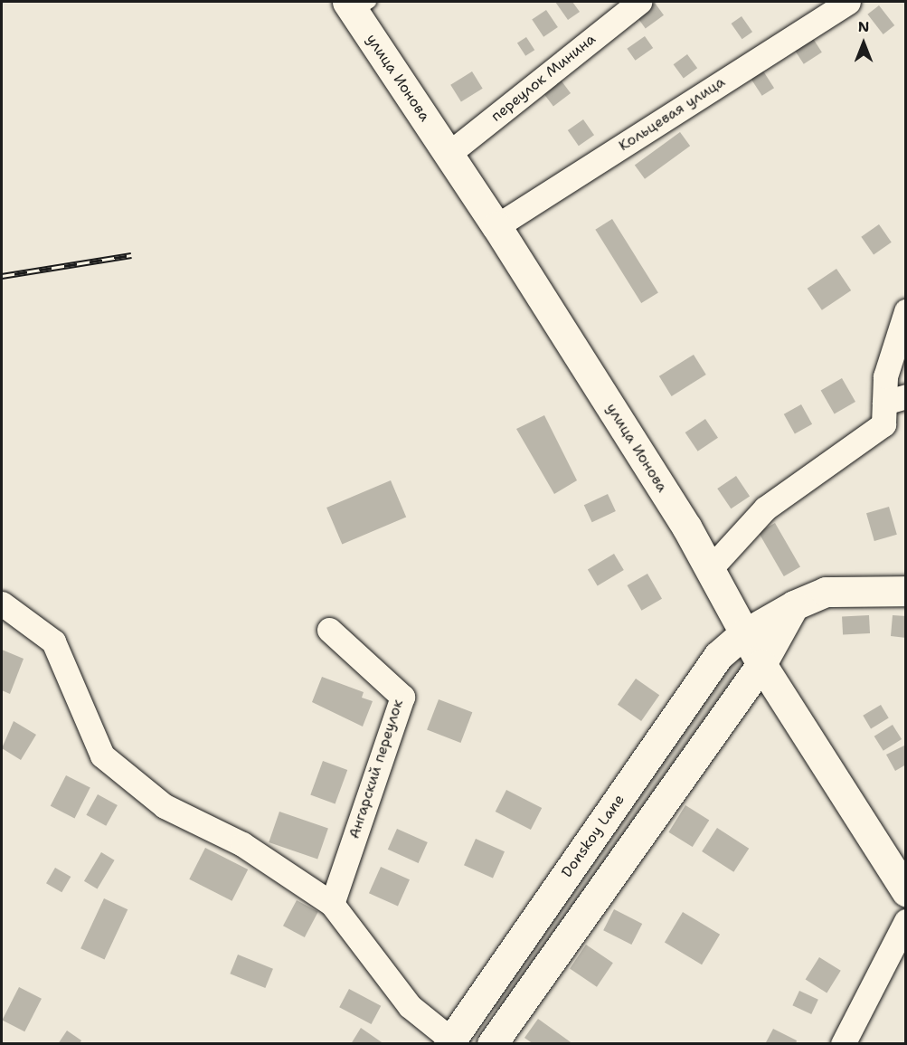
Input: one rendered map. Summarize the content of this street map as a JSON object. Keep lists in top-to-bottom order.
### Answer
{
  "streets": {
    "main road": ["улица Ионова", "Donskoy Lane"],
    "street": ["переулок Минина", "Кольцевая улица", "Ангарский переулок"]
  },
  "crossings": [
    ["улица Ионова", "переулок Минина"],
    ["улица Ионова", "Кольцевая улица"],
    ["улица Ионова", "Donskoy Lane"]
  ],
  "north": "top"
}
